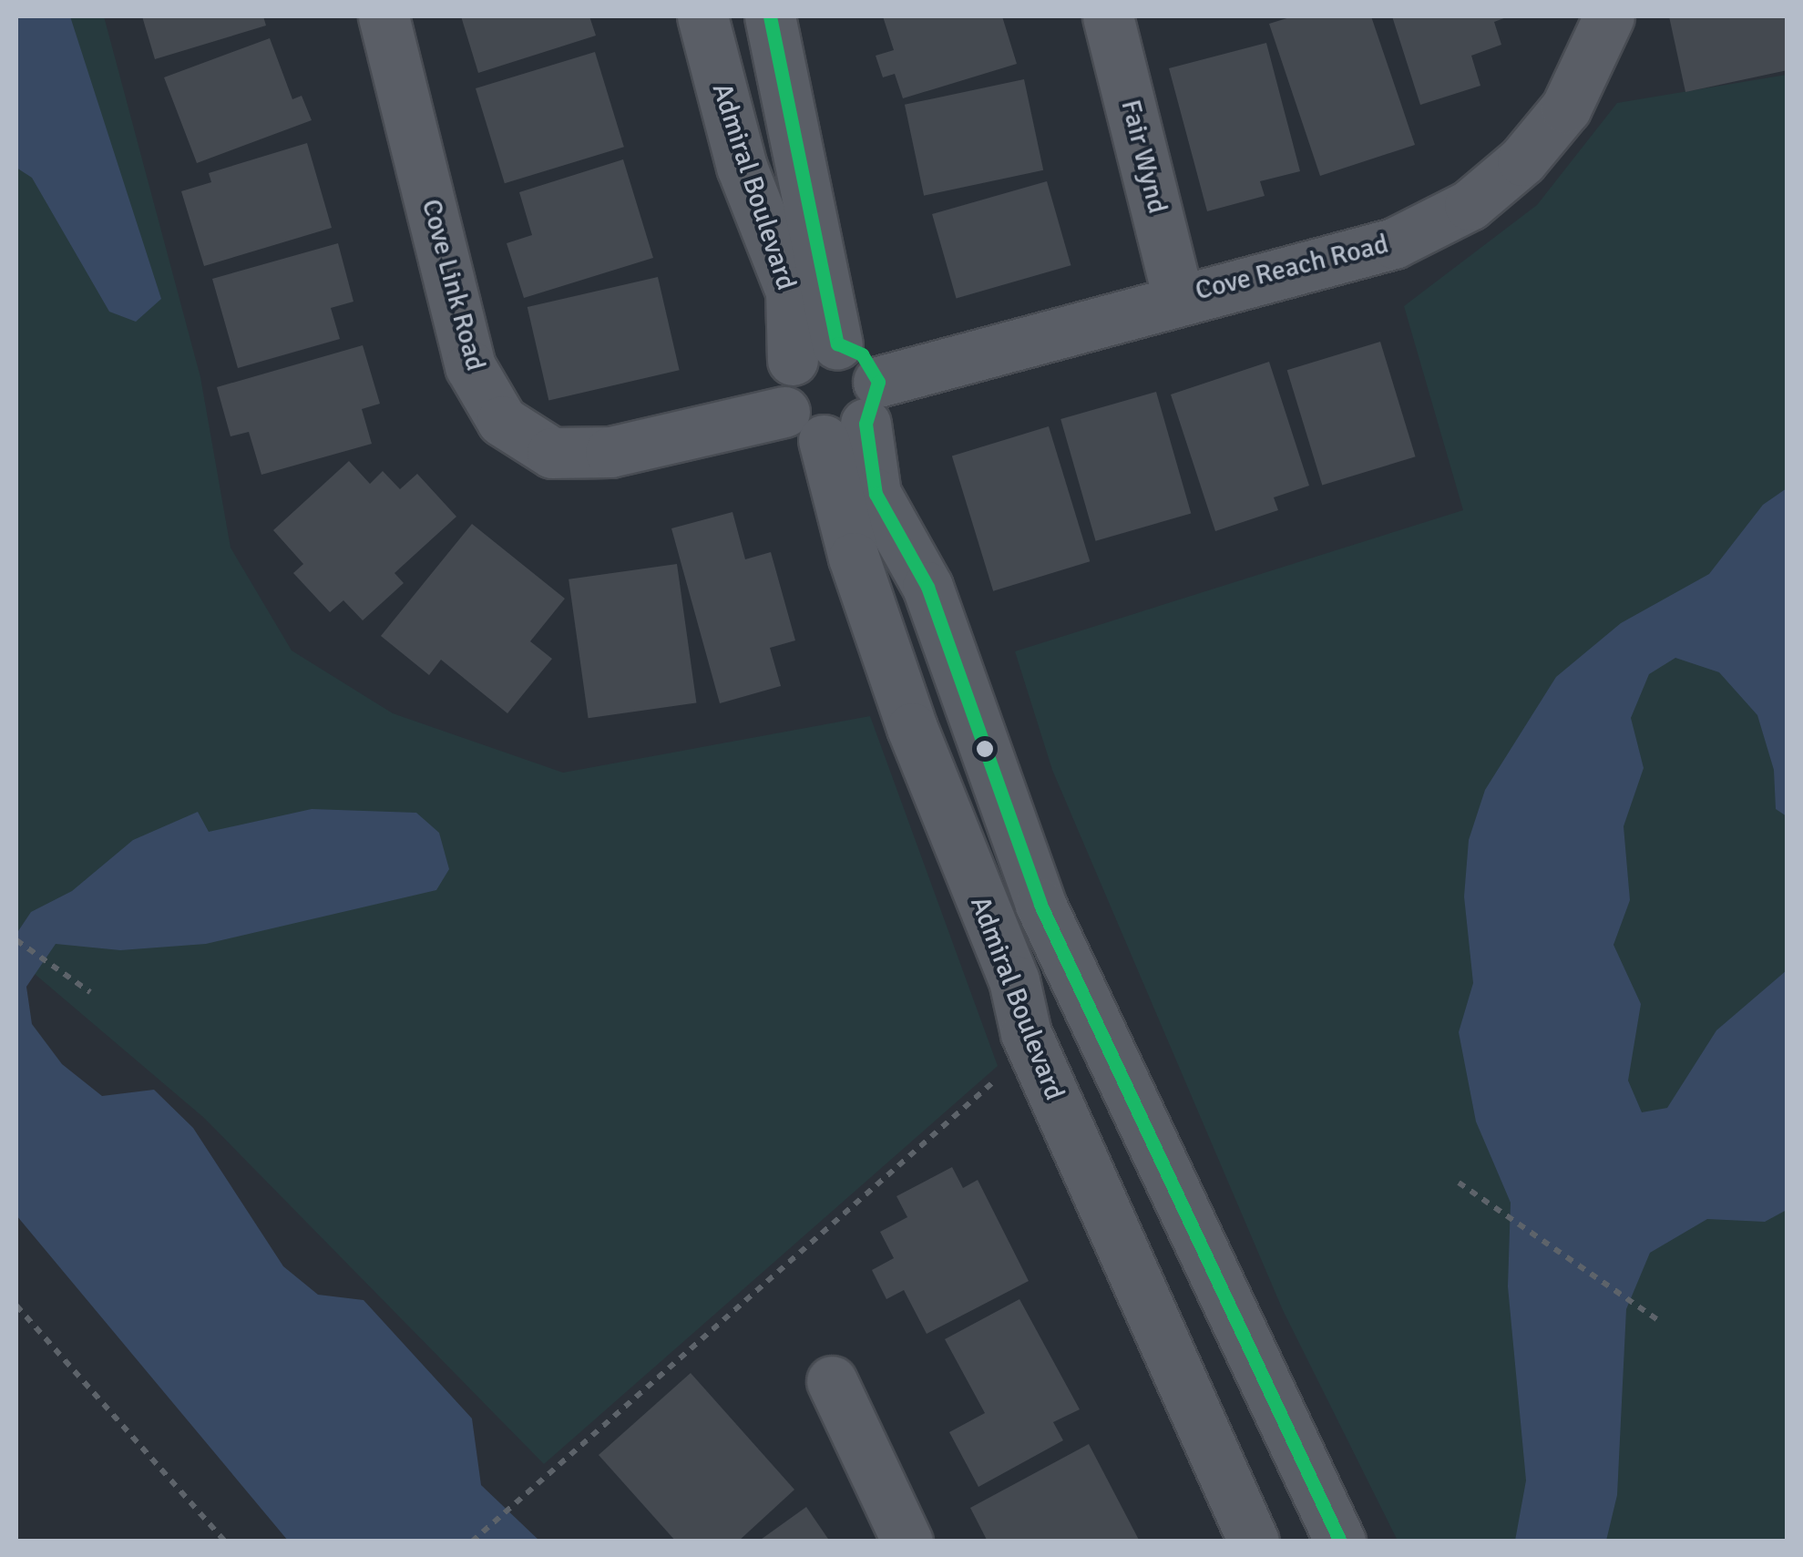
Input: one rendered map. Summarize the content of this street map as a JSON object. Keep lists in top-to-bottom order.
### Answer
{
  "streets": {
    "street": [
      "Fair Wynd",
      "Admiral Boulevard",
      "Cove Reach Road",
      "Cove Link Road"
    ]
  },
  "crossings": [
    ["Fair Wynd", "Cove Reach Road"],
    ["Admiral Boulevard", "Cove Reach Road"],
    ["Admiral Boulevard", "Cove Link Road"],
    ["Cove Reach Road", "Cove Link Road"]
  ]
}
